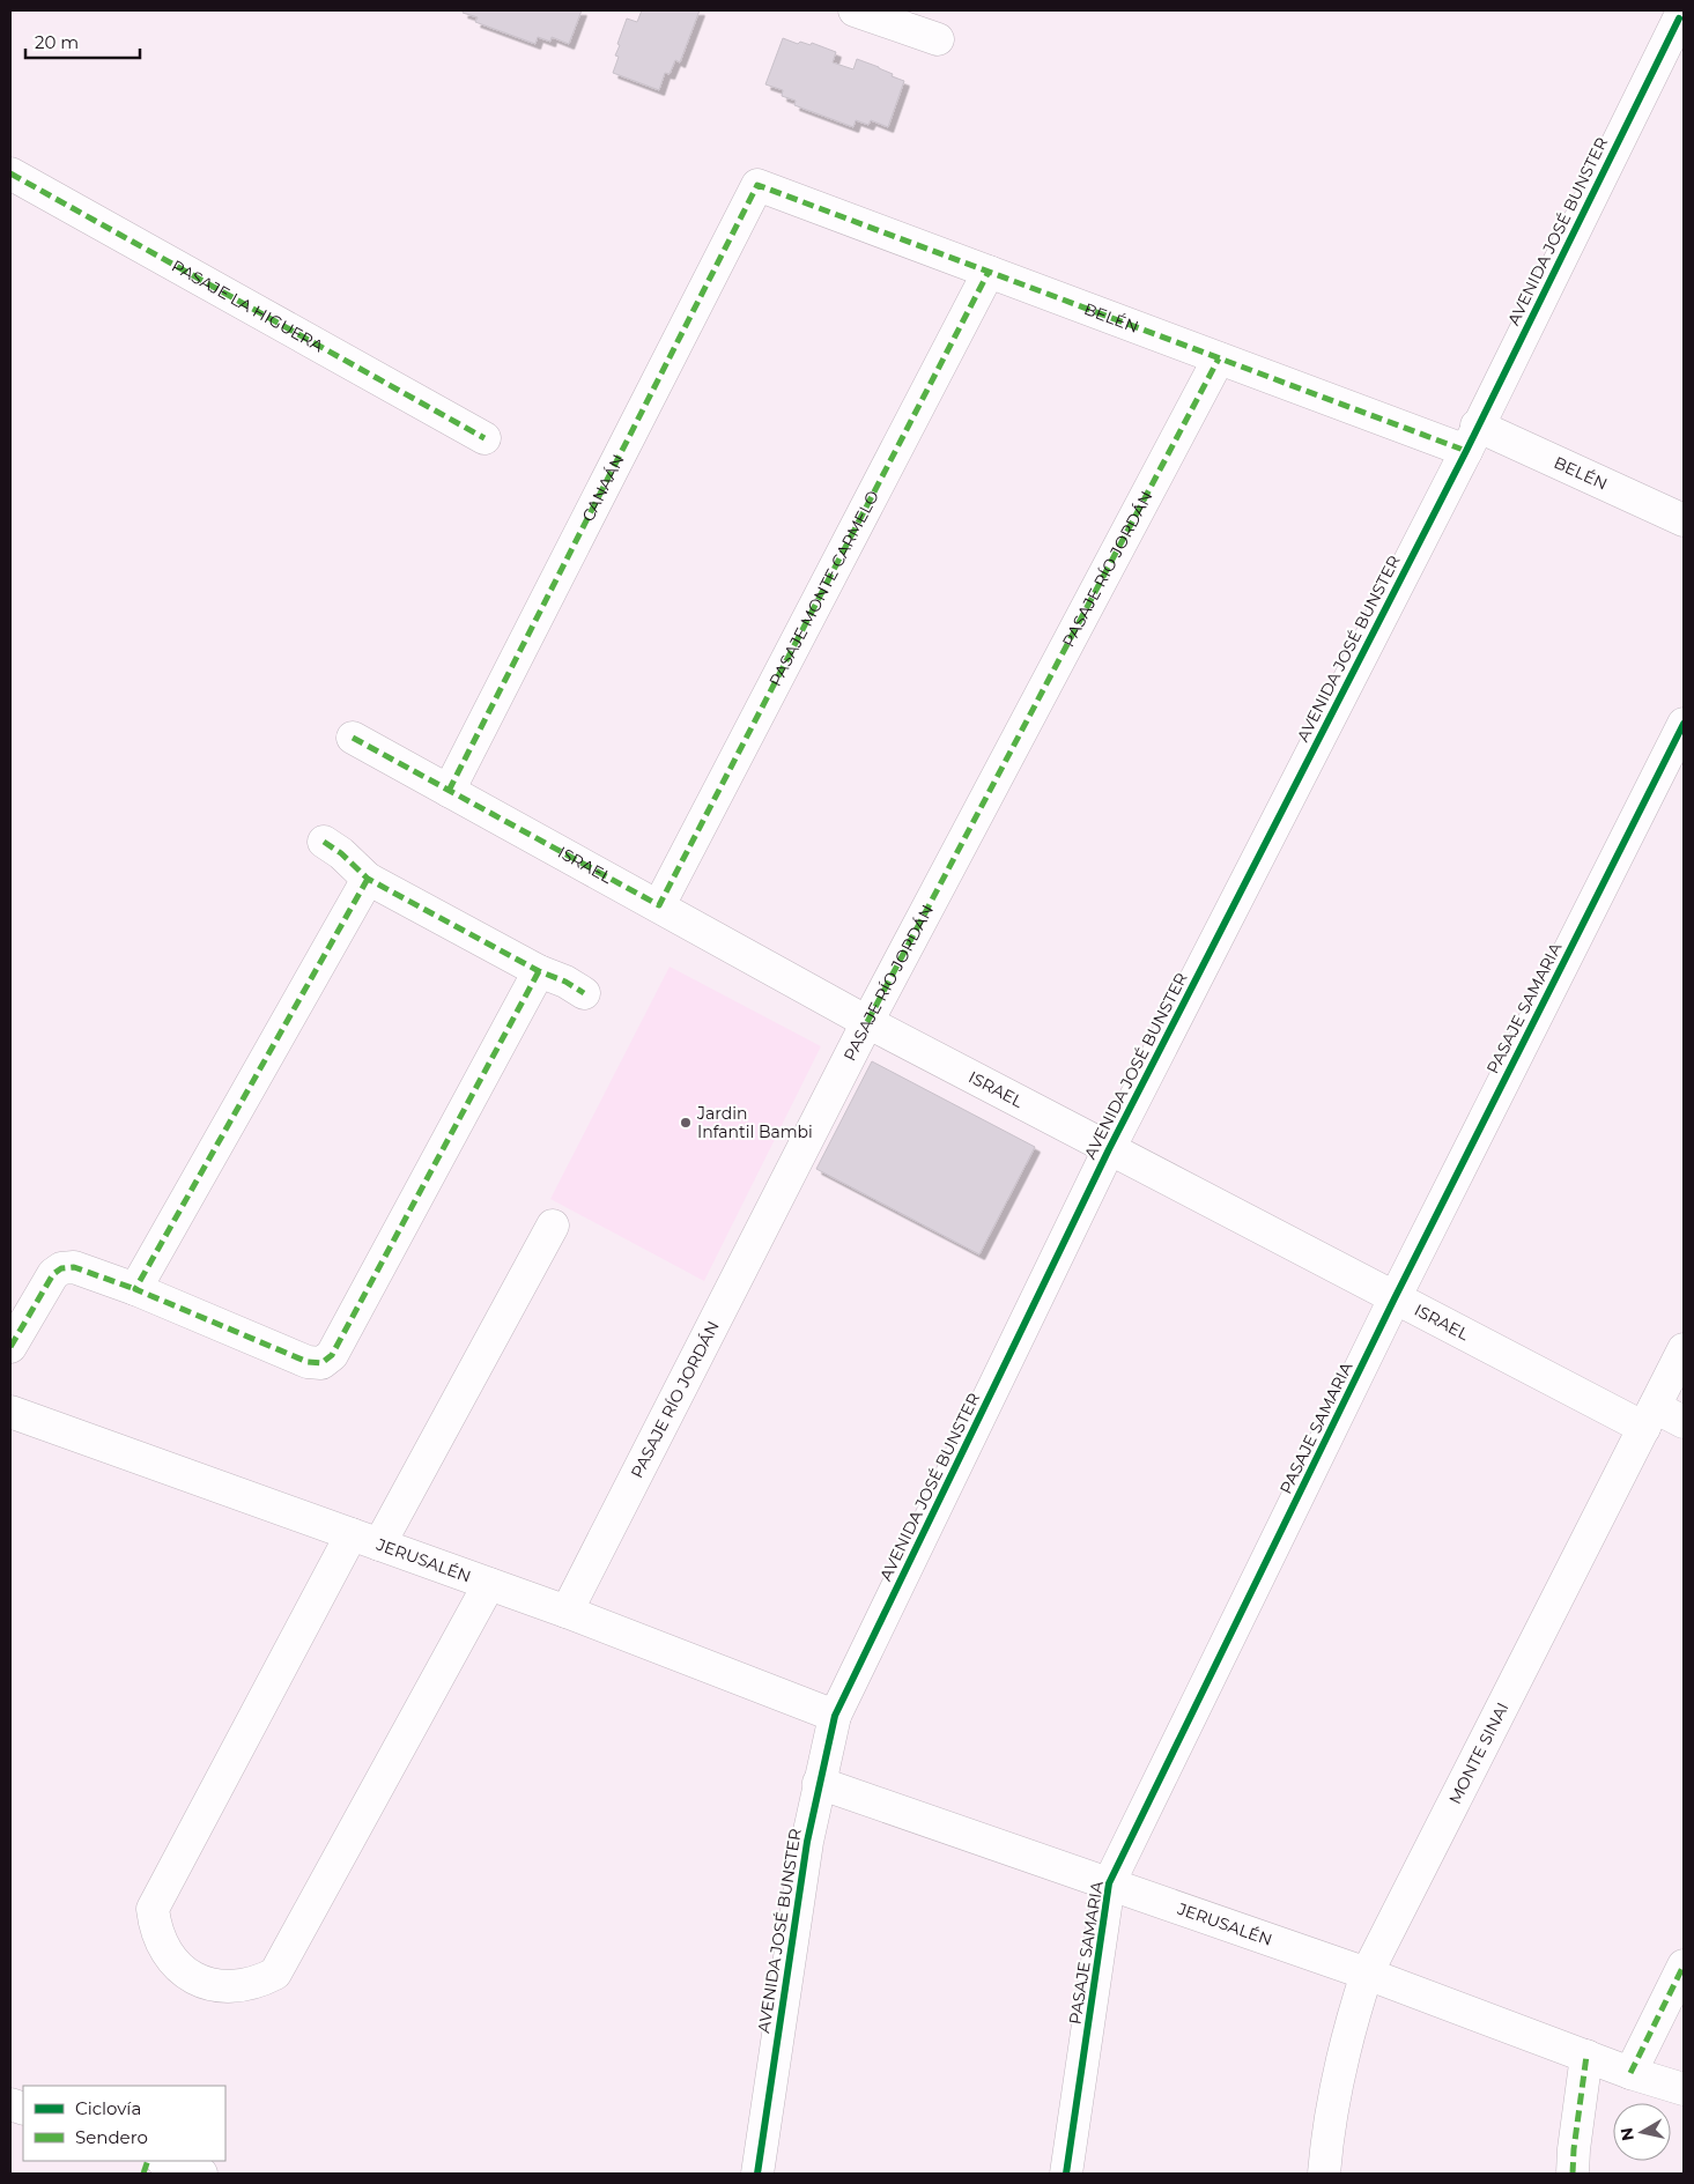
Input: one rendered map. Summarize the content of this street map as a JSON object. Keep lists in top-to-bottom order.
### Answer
{
  "streets": {
    "street": [
      "AVENIDA JOSÉ BUNSTER",
      "PASAJE LA HIGUERA",
      "BELÉN",
      "CANAÁN",
      "PASAJE RÍO JORDÁN",
      "PASAJE MONTE CARMELO",
      "ISRAEL",
      "PASAJE SAMARIA",
      "JERUSALÉN",
      "MONTE SINAI"
    ]
  },
  "crossings": [
    ["AVENIDA JOSÉ BUNSTER", "BELÉN"],
    ["AVENIDA JOSÉ BUNSTER", "ISRAEL"],
    ["AVENIDA JOSÉ BUNSTER", "JERUSALÉN"],
    ["BELÉN", "CANAÁN"],
    ["BELÉN", "PASAJE RÍO JORDÁN"],
    ["BELÉN", "PASAJE MONTE CARMELO"],
    ["CANAÁN", "ISRAEL"],
    ["PASAJE RÍO JORDÁN", "ISRAEL"],
    ["PASAJE RÍO JORDÁN", "JERUSALÉN"],
    ["PASAJE MONTE CARMELO", "ISRAEL"],
    ["ISRAEL", "PASAJE SAMARIA"],
    ["ISRAEL", "MONTE SINAI"],
    ["PASAJE SAMARIA", "JERUSALÉN"],
    ["JERUSALÉN", "MONTE SINAI"]
  ],
  "places": ["Jardin Infantil Bambi"],
  "legend": ["Ciclovía", "Sendero"],
  "scale_bar": "20 m",
  "north": "left"
}
